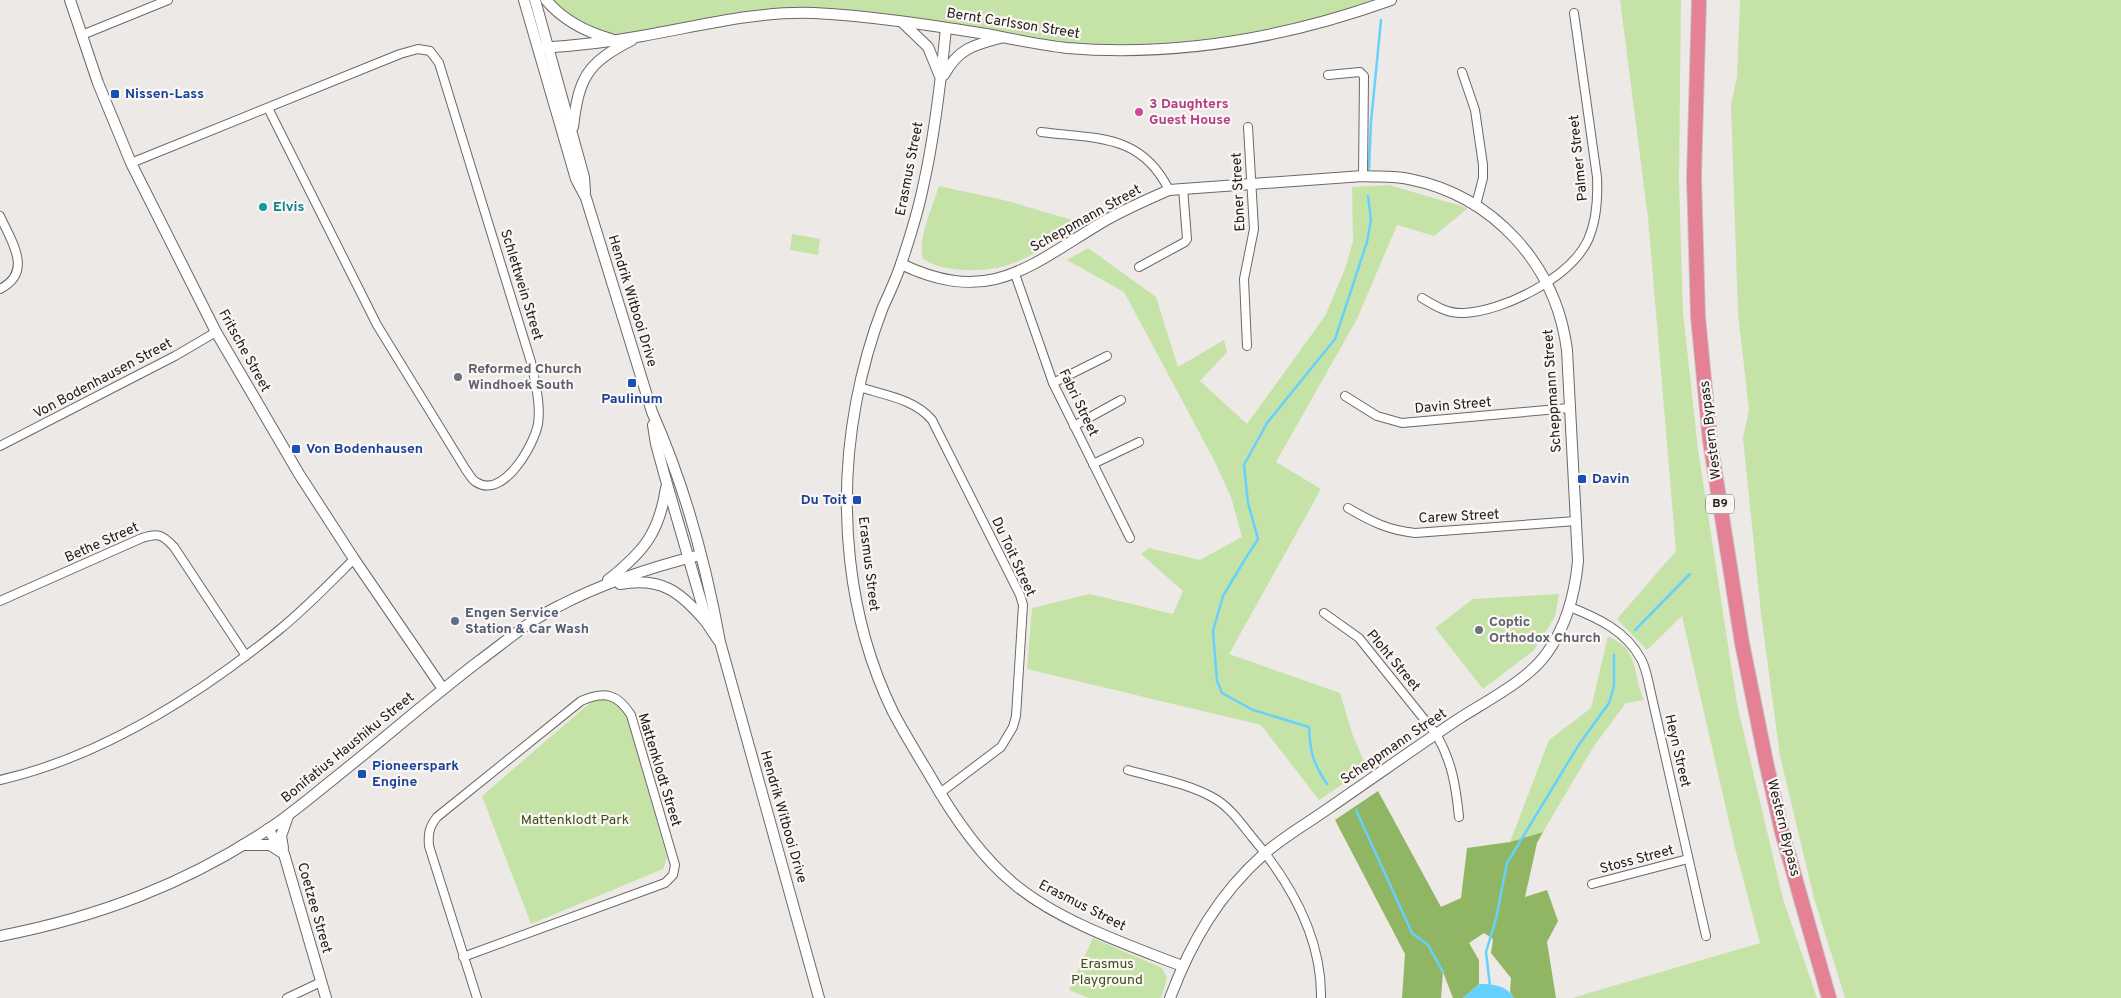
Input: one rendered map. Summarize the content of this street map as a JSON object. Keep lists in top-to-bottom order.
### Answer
{
  "streets": {
    "highway": ["Western Bypass", "B9"],
    "street": [
      "Bernt Carlsson Street",
      "Palmer Street",
      "Erasmus Street",
      "Ebner Street",
      "Scheppmann Street",
      "Schlettwein Street",
      "Hendrik Witbooi Drive",
      "Fritsche Street",
      "Von Bodenhausen Street",
      "Fabri Street",
      "Davin Street",
      "Carew Street",
      "Bethe Street",
      "Du Toit Street",
      "Ploht Street",
      "Bonifatius Haushiku Street",
      "Heyn Street",
      "Mattenklodt Street",
      "Stoss Street",
      "Coetzee Street"
    ]
  },
  "crossings": [
    ["Bernt Carlsson Street", "Erasmus Street"],
    ["Bernt Carlsson Street", "Hendrik Witbooi Drive"],
    ["Palmer Street", "Scheppmann Street"],
    ["Erasmus Street", "Scheppmann Street"],
    ["Erasmus Street", "Du Toit Street"],
    ["Ebner Street", "Scheppmann Street"],
    ["Scheppmann Street", "Fabri Street"],
    ["Scheppmann Street", "Davin Street"],
    ["Scheppmann Street", "Carew Street"],
    ["Scheppmann Street", "Ploht Street"],
    ["Scheppmann Street", "Heyn Street"],
    ["Schlettwein Street", "Fritsche Street"],
    ["Hendrik Witbooi Drive", "Bonifatius Haushiku Street"],
    ["Fritsche Street", "Von Bodenhausen Street"],
    ["Fritsche Street", "Bonifatius Haushiku Street"],
    ["Bonifatius Haushiku Street", "Coetzee Street"],
    ["Heyn Street", "Stoss Street"]
  ],
  "parks": ["Mattenklodt Park", "Erasmus Playground"],
  "places": {
    "transit": [
      "Nissen-Lass",
      "Paulinum",
      "Von Bodenhausen",
      "Davin",
      "Du Toit",
      "Pioneerspark Engine"
    ],
    "other": [
      "3 Daughters Guest House",
      "Elvis",
      "Reformed Church Windhoek South",
      "Engen Service Station & Car Wash",
      "Coptic Orthodox Church"
    ]
  }
}
